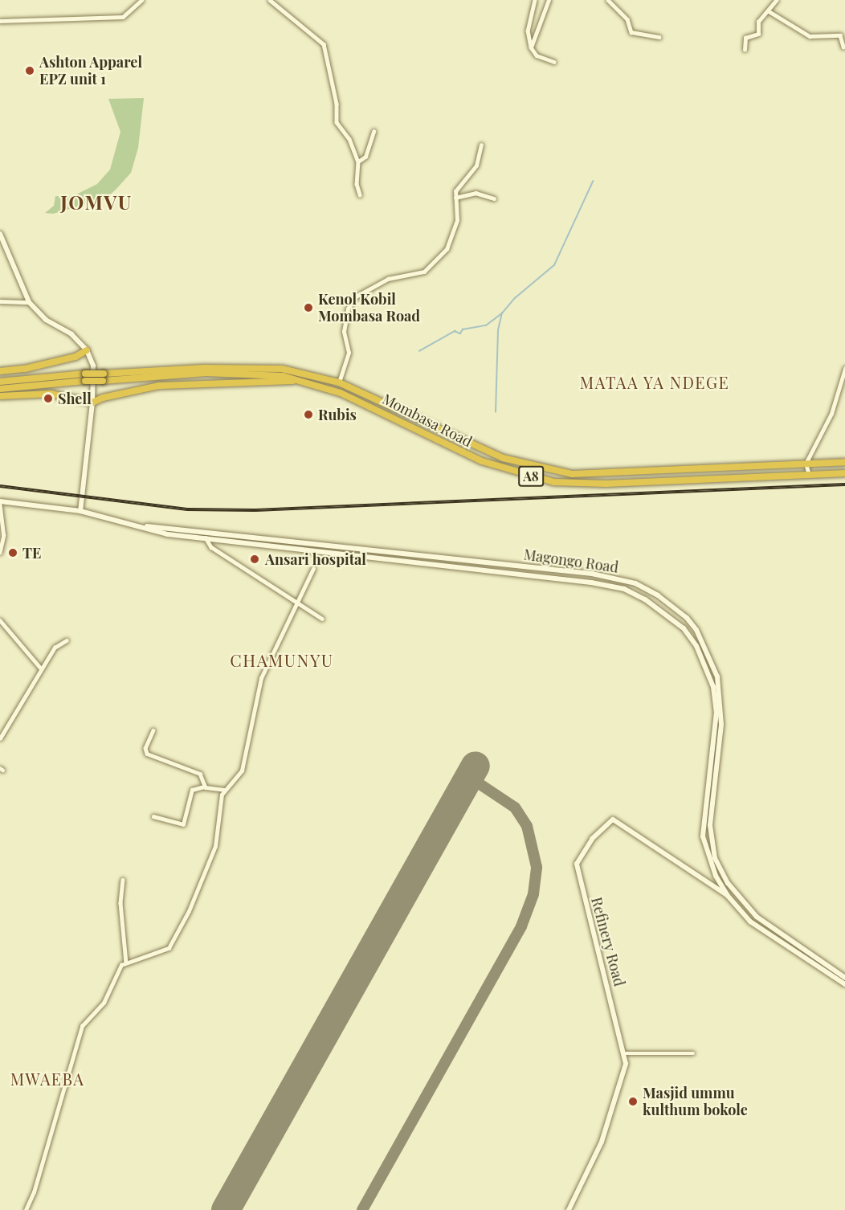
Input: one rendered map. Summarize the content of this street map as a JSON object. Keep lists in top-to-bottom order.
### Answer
{
  "streets": {
    "highway": ["Mombasa Road", "A8"],
    "main road": ["Magongo Road", "Refinery Road"]
  },
  "crossings": [
    ["Magongo Road", "Refinery Road"]
  ],
  "districts": [
    "JOMVU",
    "MATAA YA NDEGE",
    "CHAMUNYU",
    "MWAEBA"
  ],
  "places": [
    "Ashton Apparel EPZ unit 1",
    "Kenol Kobil Mombasa Road",
    "Shell",
    "Rubis",
    "TE",
    "Ansari hospital",
    "Masjid ummu kulthum bokole"
  ]
}
